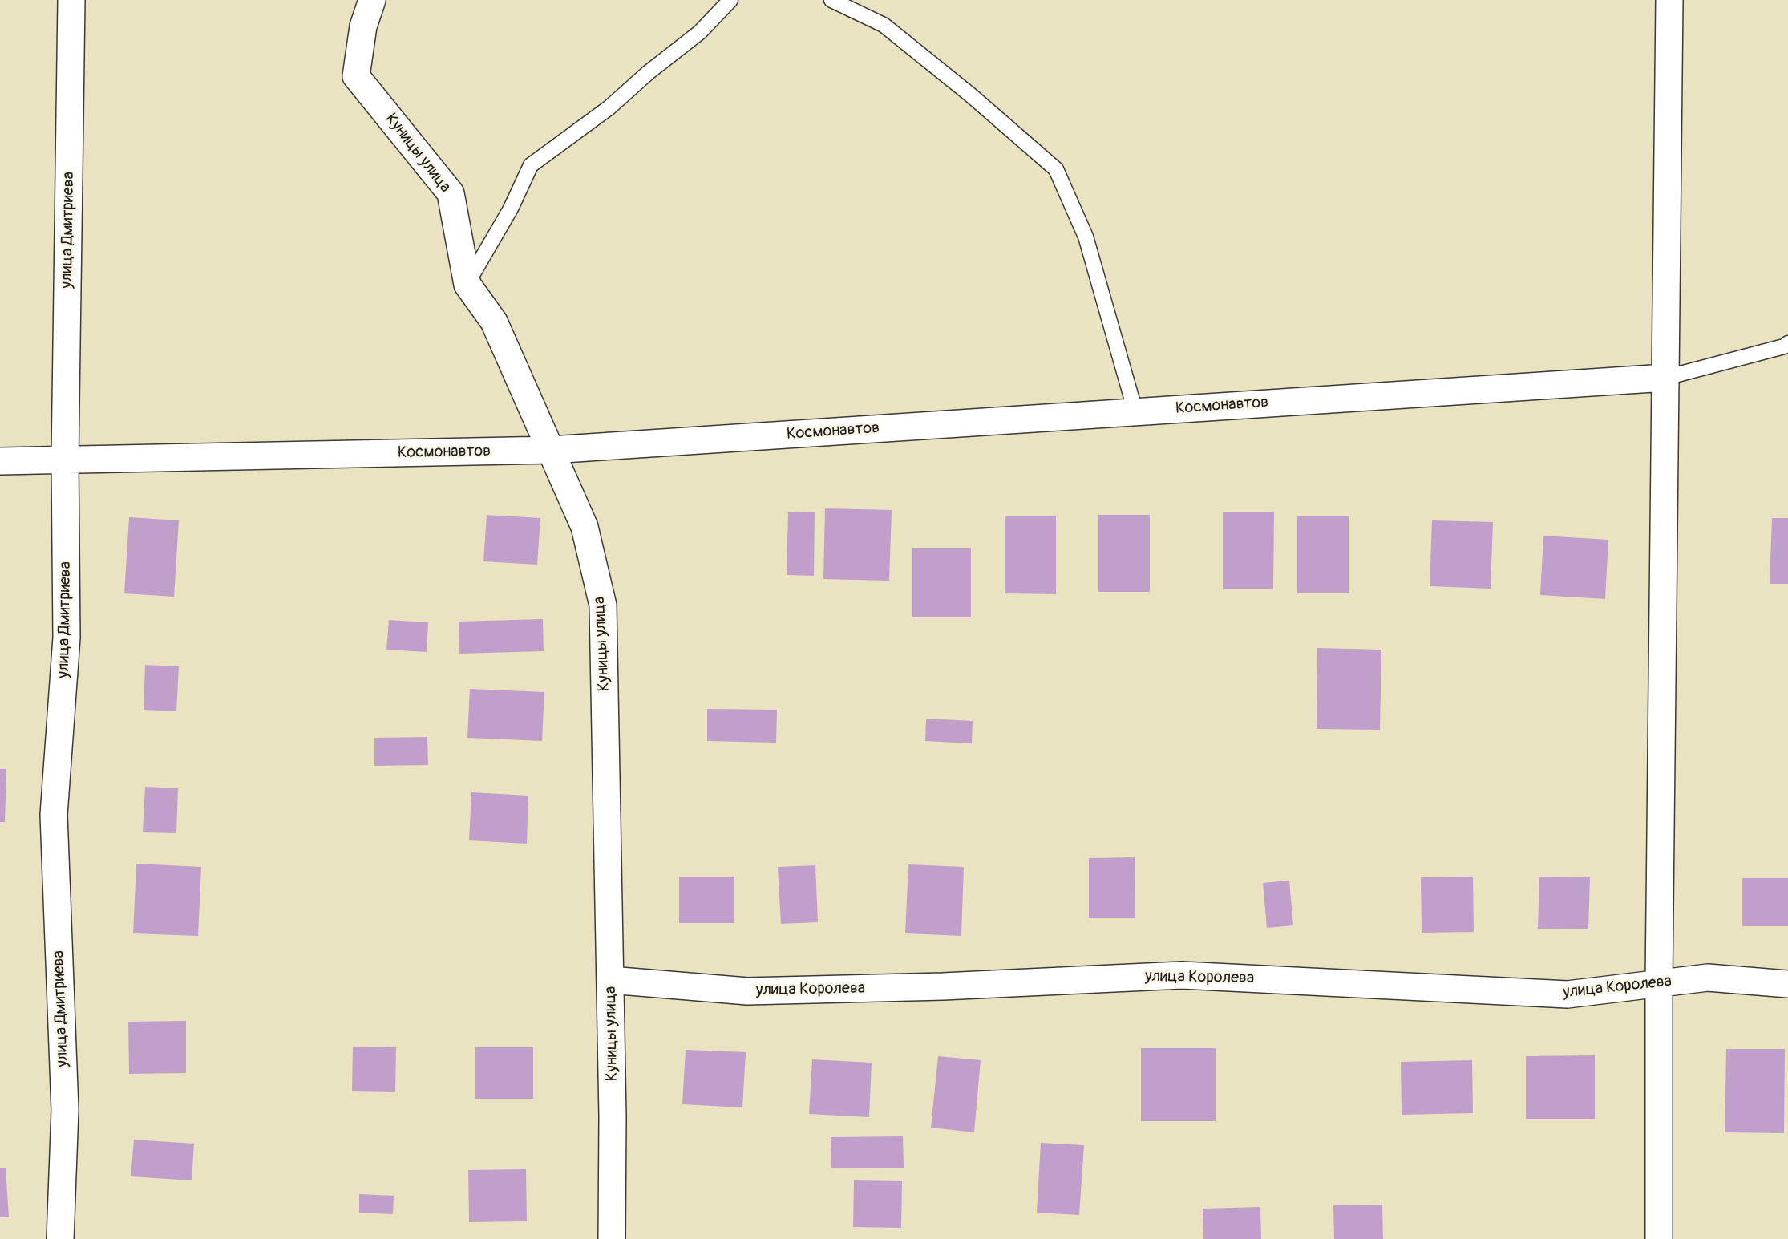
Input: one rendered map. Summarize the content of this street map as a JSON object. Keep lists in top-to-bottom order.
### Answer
{
  "streets": {
    "street": [
      "Куницы улица",
      "улица Дмитриева",
      "Космонавтов",
      "улица Королева"
    ]
  },
  "crossings": [
    ["Куницы улица", "Космонавтов"],
    ["Куницы улица", "улица Королева"],
    ["улица Дмитриева", "Космонавтов"]
  ]
}
